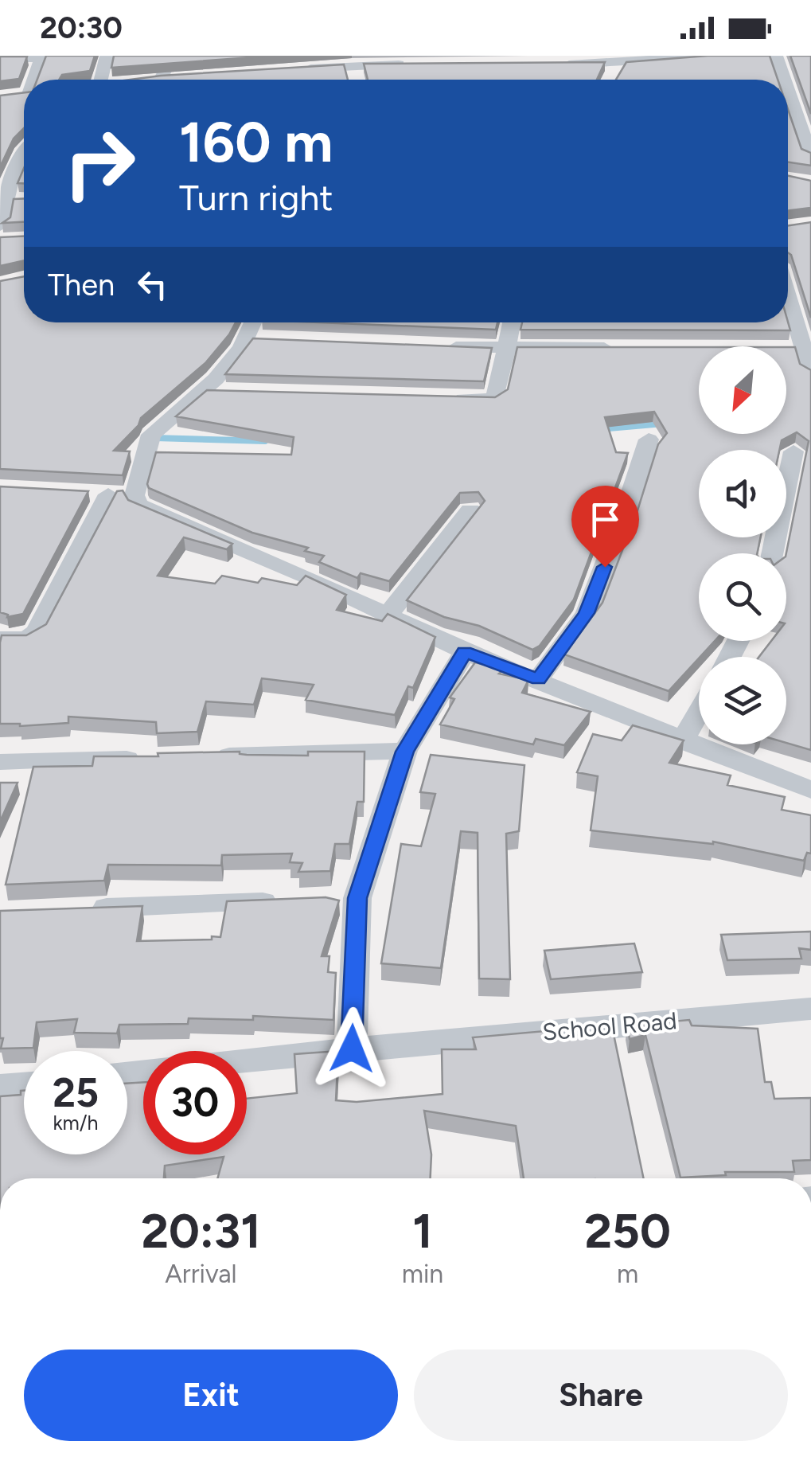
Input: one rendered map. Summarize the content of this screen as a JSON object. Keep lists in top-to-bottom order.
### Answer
{
  "streets": {
    "street": ["School Road"]
  },
  "north": "bottom left",
  "page": {
    "status": "20:30",
    "turn": ["160 m", "Turn right"],
    "then": "Then",
    "speed": "25 km/h",
    "limit": "30",
    "eta": [
      "20:31",
      "Arrival",
      "1",
      "min",
      "250",
      "m"
    ],
    "buttons": ["Exit", "Share"]
  }
}
